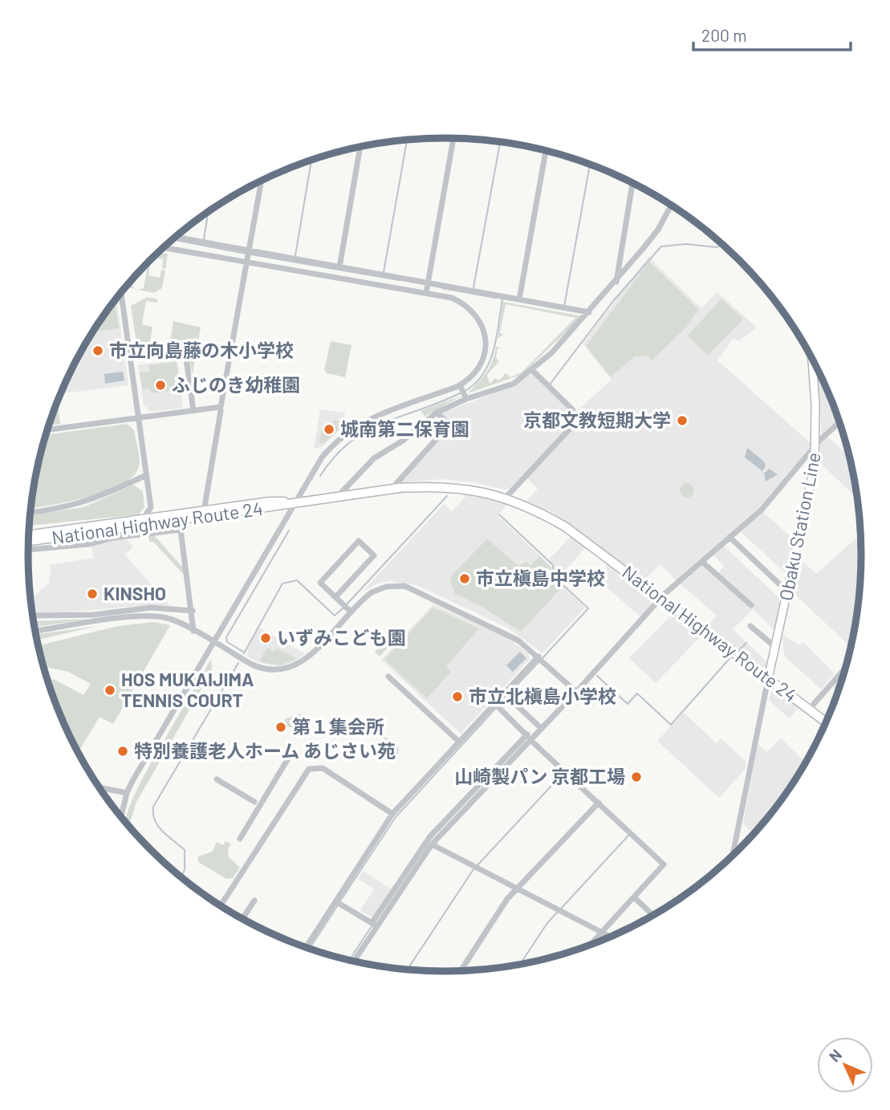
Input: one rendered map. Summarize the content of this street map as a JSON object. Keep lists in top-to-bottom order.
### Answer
{
  "streets": {
    "highway": ["National Highway Route 24"],
    "main road": ["Obaku Station Line"]
  },
  "crossings": [
    ["National Highway Route 24", "Obaku Station Line"]
  ],
  "places": [
    "市立向島藤の木小学校",
    "ふじのき幼稚園",
    "京都文教短期大学",
    "城南第二保育園",
    "市立槇島中学校",
    "KINSHO",
    "いずみこども園",
    "HOS MUKAIJIMA TENNIS COURT",
    "市立北槇島小学校",
    "第１集会所",
    "特別養護老人ホーム あじさい苑",
    "山崎製パン 京都工場"
  ],
  "scale_bar": "200 m",
  "north": "top left"
}
